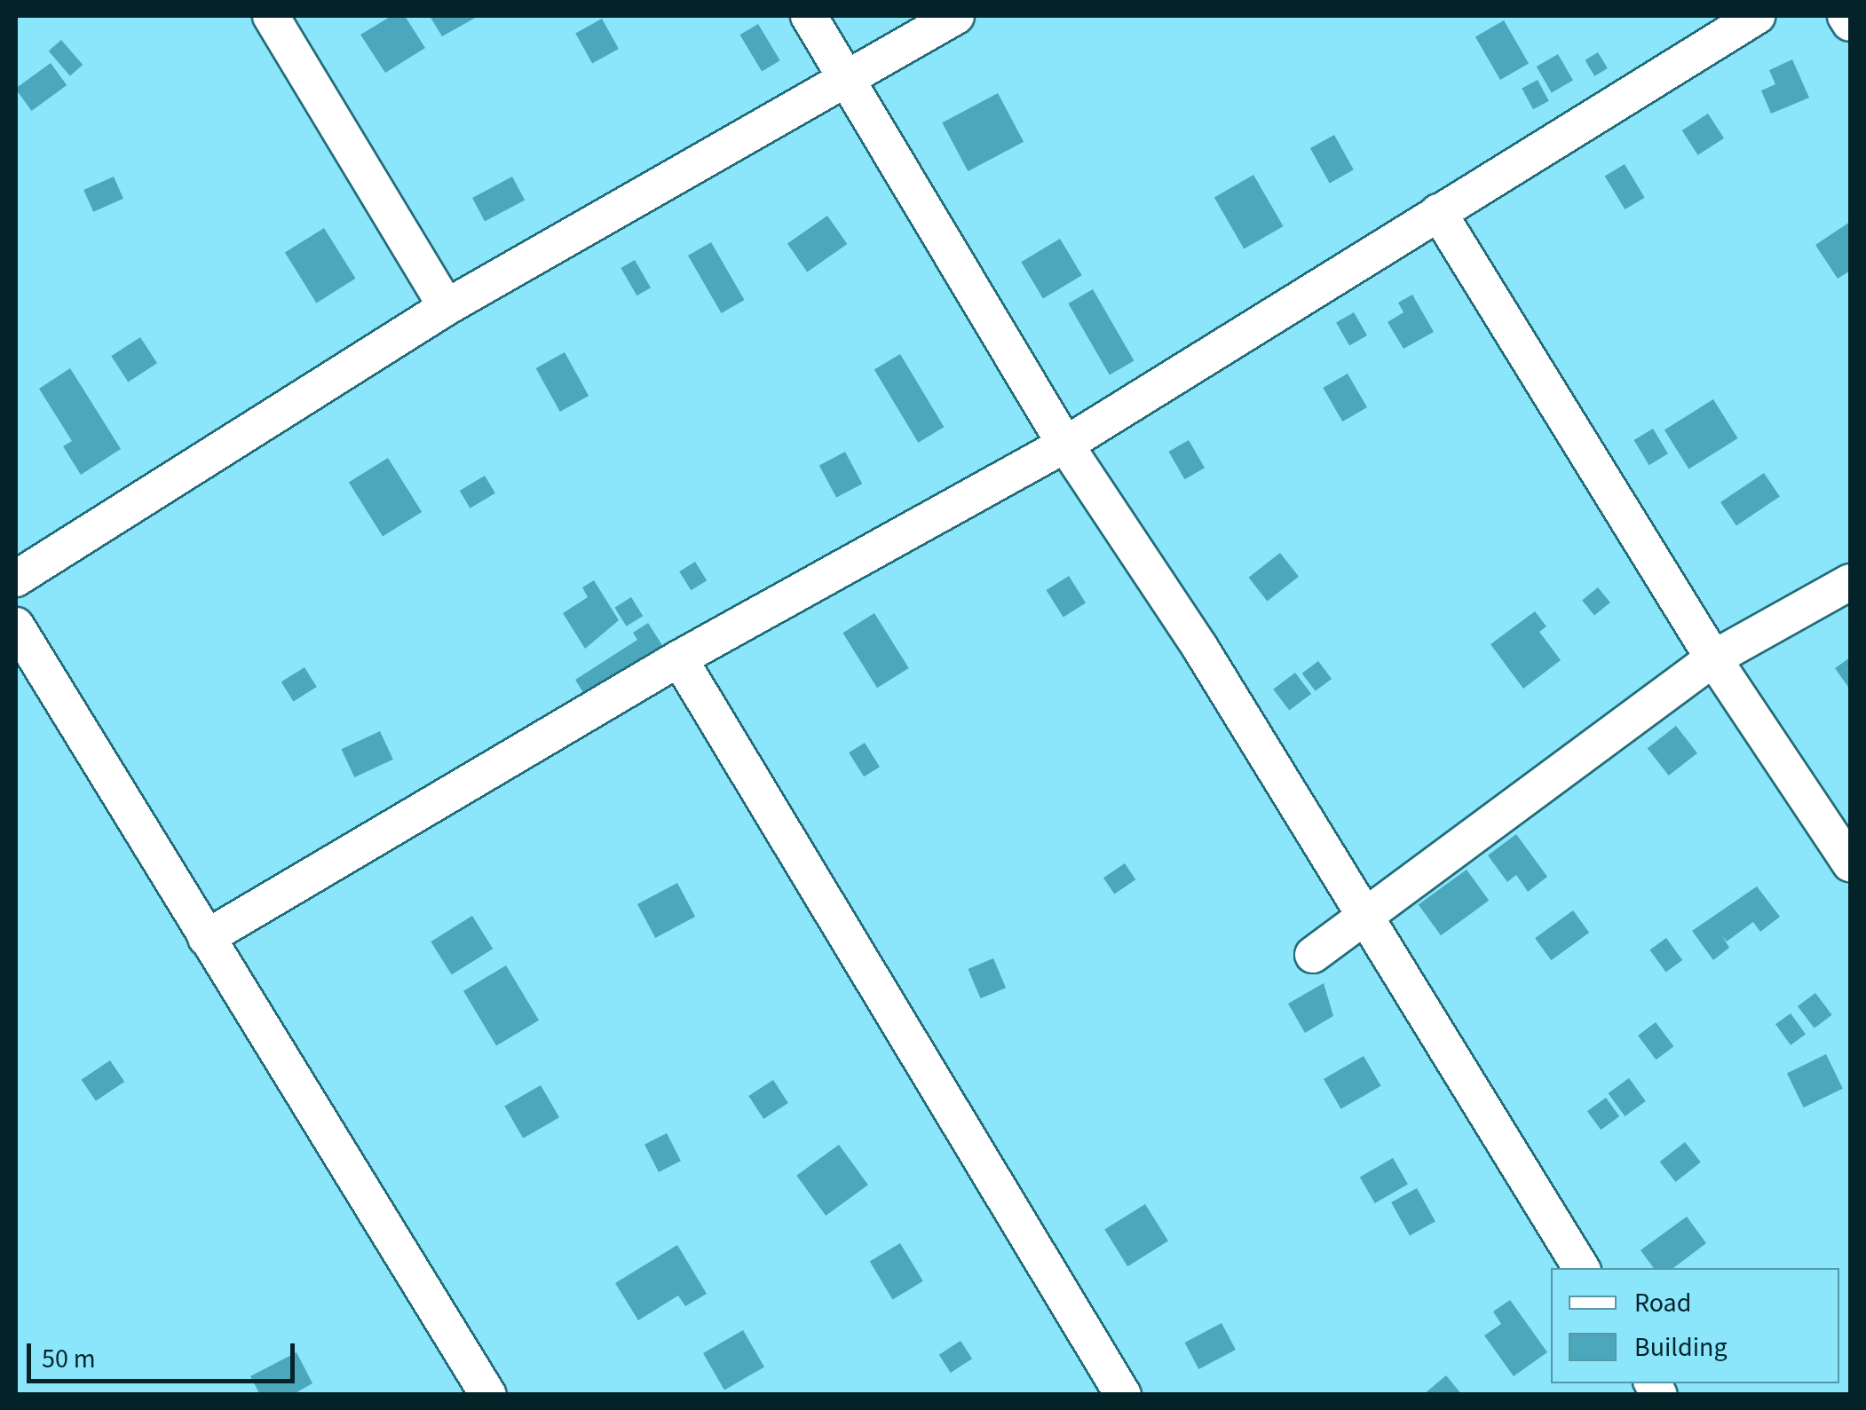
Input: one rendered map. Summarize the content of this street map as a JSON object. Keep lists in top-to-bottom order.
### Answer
{
  "legend": ["Road", "Building"],
  "scale_bar": "50 m"
}
